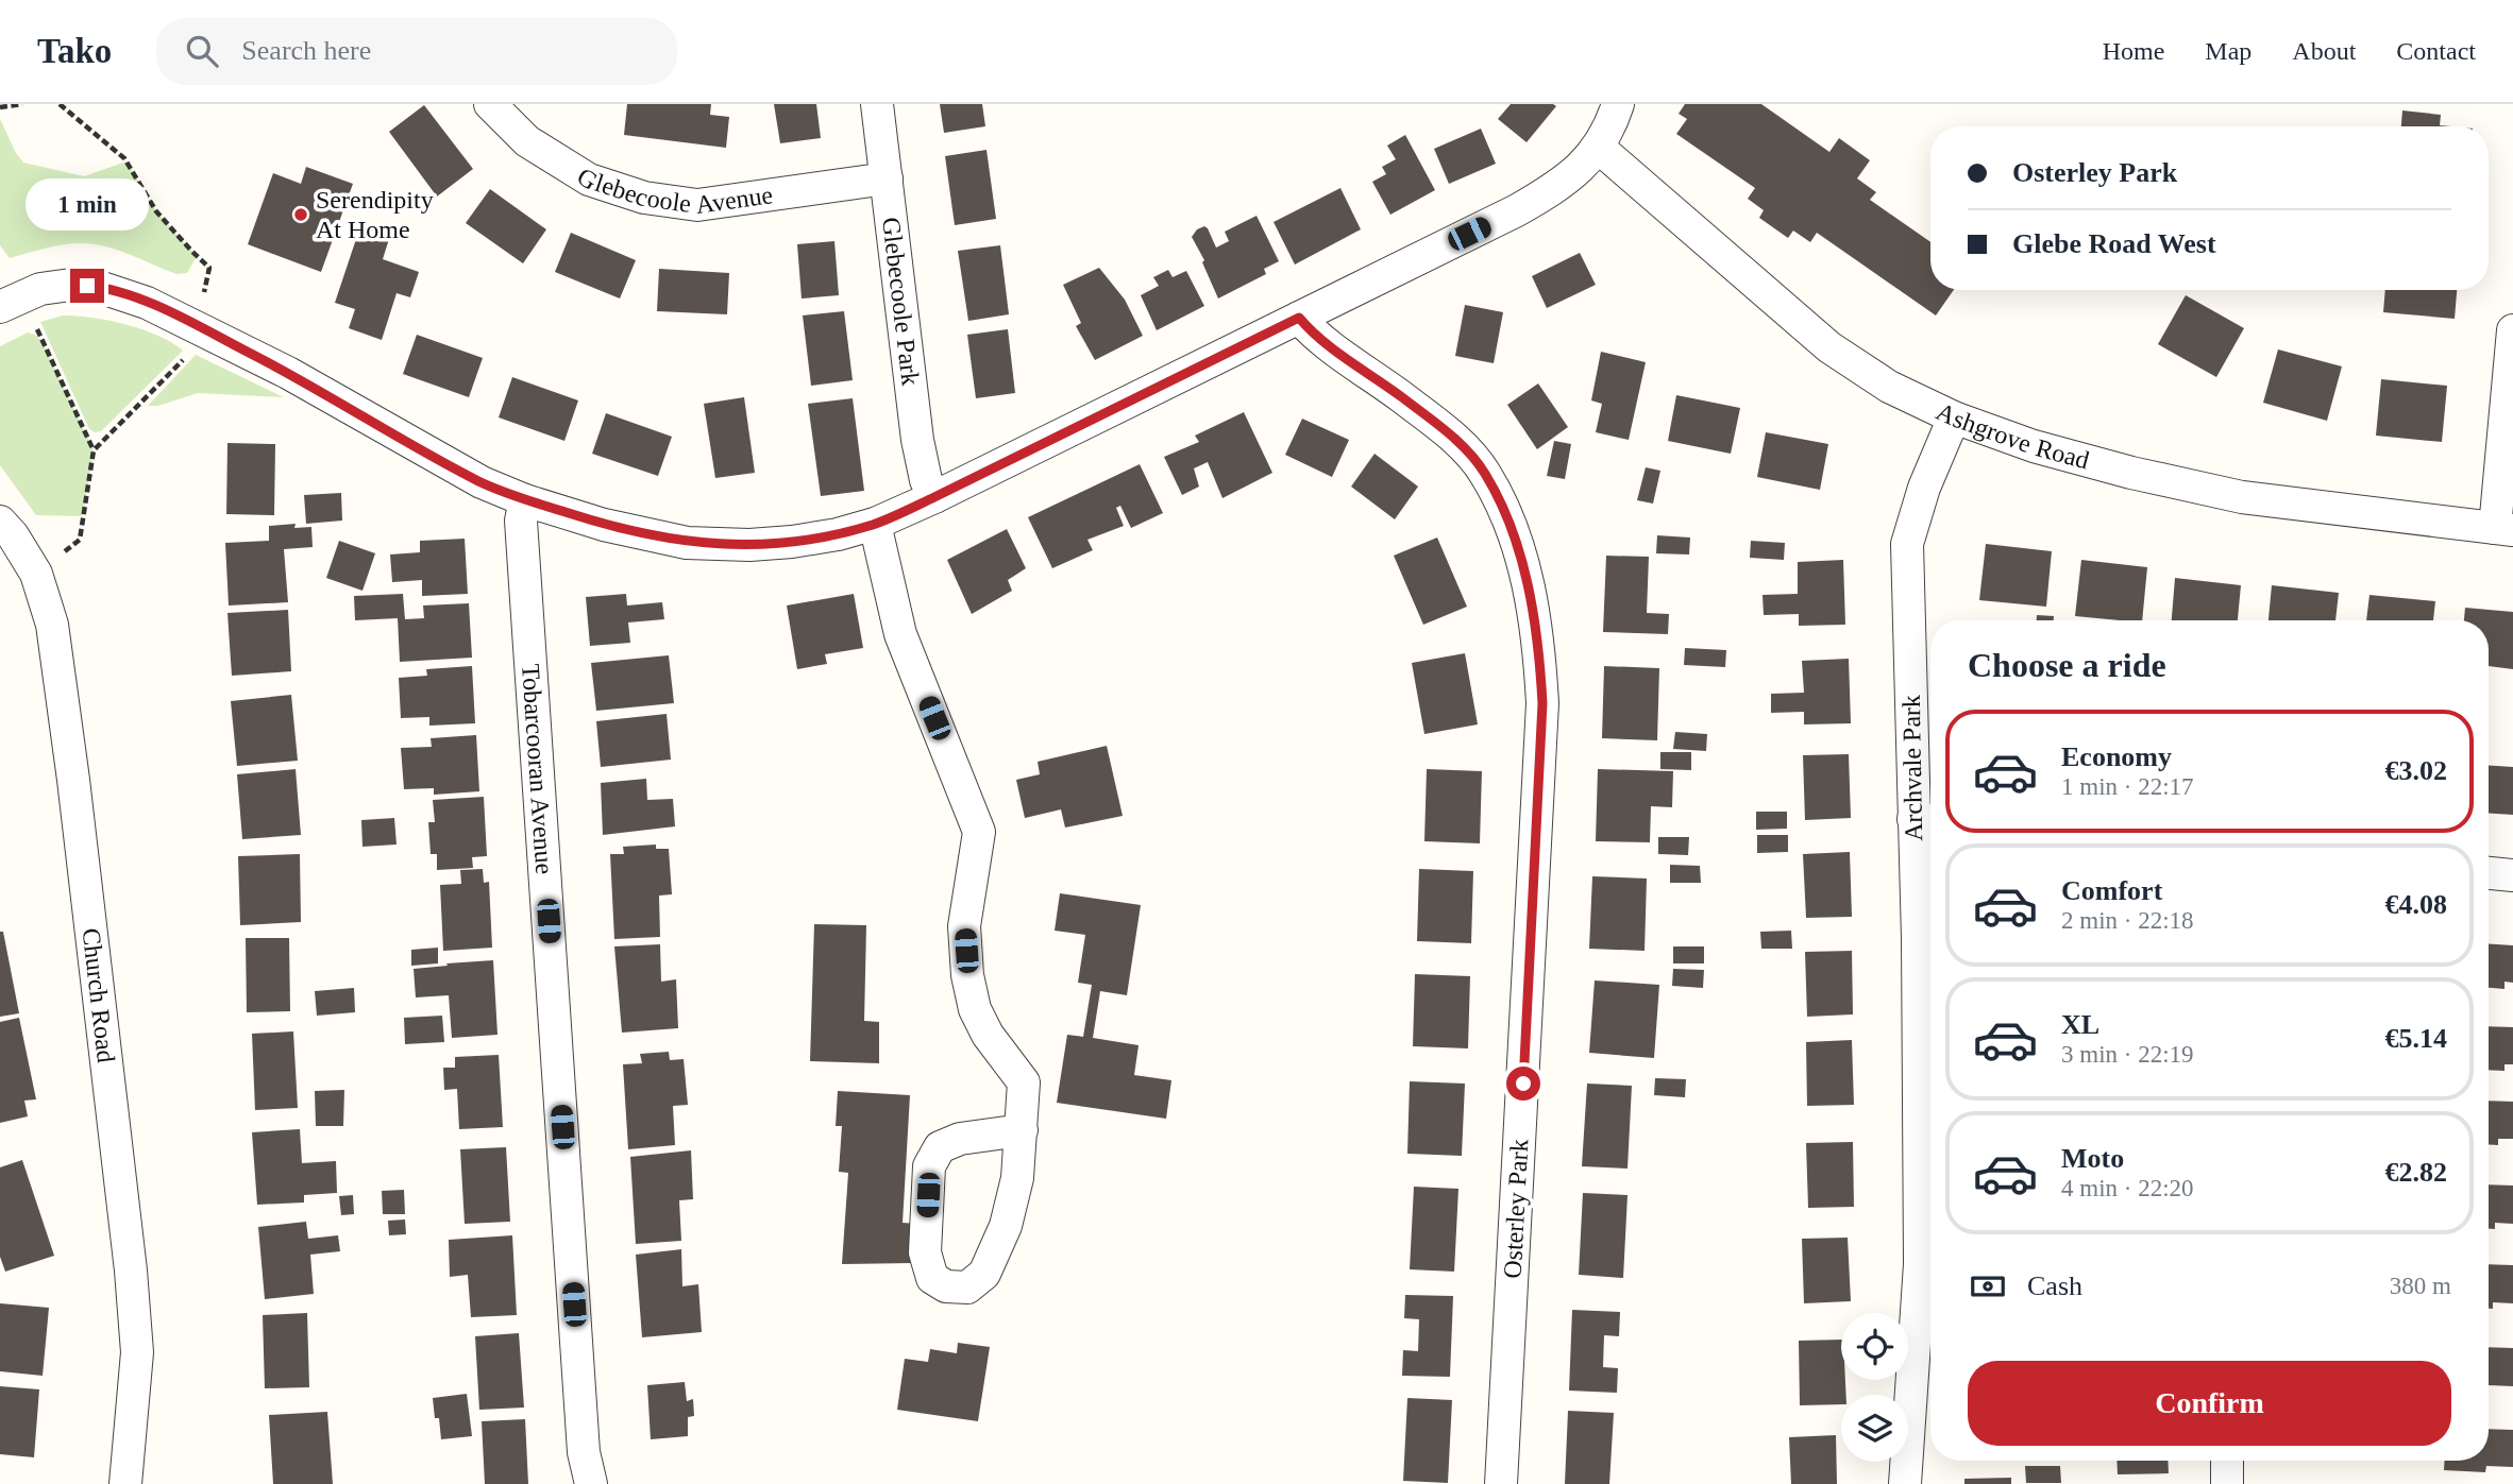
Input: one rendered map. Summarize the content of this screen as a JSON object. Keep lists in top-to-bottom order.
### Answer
{
  "streets": {
    "street": [
      "Glebecoole Avenue",
      "Glebecoole Park",
      "Ashgrove Road",
      "Archvale Park",
      "Tobarcooran Avenue",
      "Church Road",
      "Osterley Park"
    ]
  },
  "crossings": [
    ["Glebecoole Avenue", "Glebecoole Park"],
    ["Ashgrove Road", "Archvale Park"]
  ],
  "places": ["Serendipity At Home"],
  "page": {
    "header": "Tako",
    "search": "Search here",
    "nav": [
      "Home",
      "Map",
      "About",
      "Contact"
    ],
    "banner": ["Osterley Park", "Glebe Road West"],
    "bubble": "1 min",
    "heading": "Choose a ride",
    "list": [
      {
        "name": "Economy",
        "note": "1 min · 22:17",
        "value": "€3.02"
      },
      {
        "name": "Comfort",
        "note": "2 min · 22:18",
        "value": "€4.08"
      },
      {
        "name": "XL",
        "note": "3 min · 22:19",
        "value": "€5.14"
      },
      {
        "name": "Moto",
        "note": "4 min · 22:20",
        "value": "€2.82"
      }
    ],
    "pay": ["Cash", "380 m"],
    "buttons": "Confirm"
  }
}
